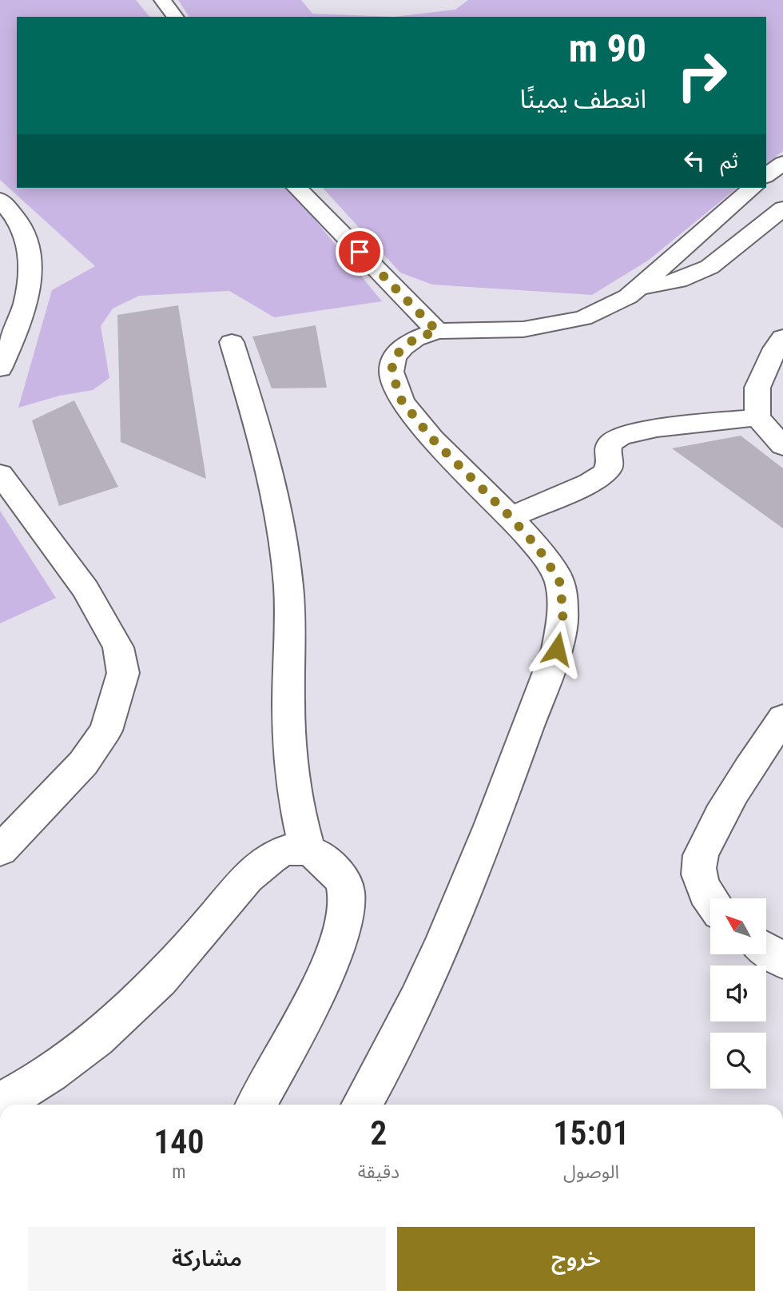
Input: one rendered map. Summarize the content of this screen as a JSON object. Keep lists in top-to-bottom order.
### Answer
{
  "north": "top left",
  "page": {
    "turn": ["90 m", "انعطف يمينًا"],
    "then": "ثم",
    "eta": [
      "15:01",
      "الوصول",
      "2",
      "دقيقة",
      "140",
      "m"
    ],
    "buttons": ["خروج", "مشاركة"]
  }
}
